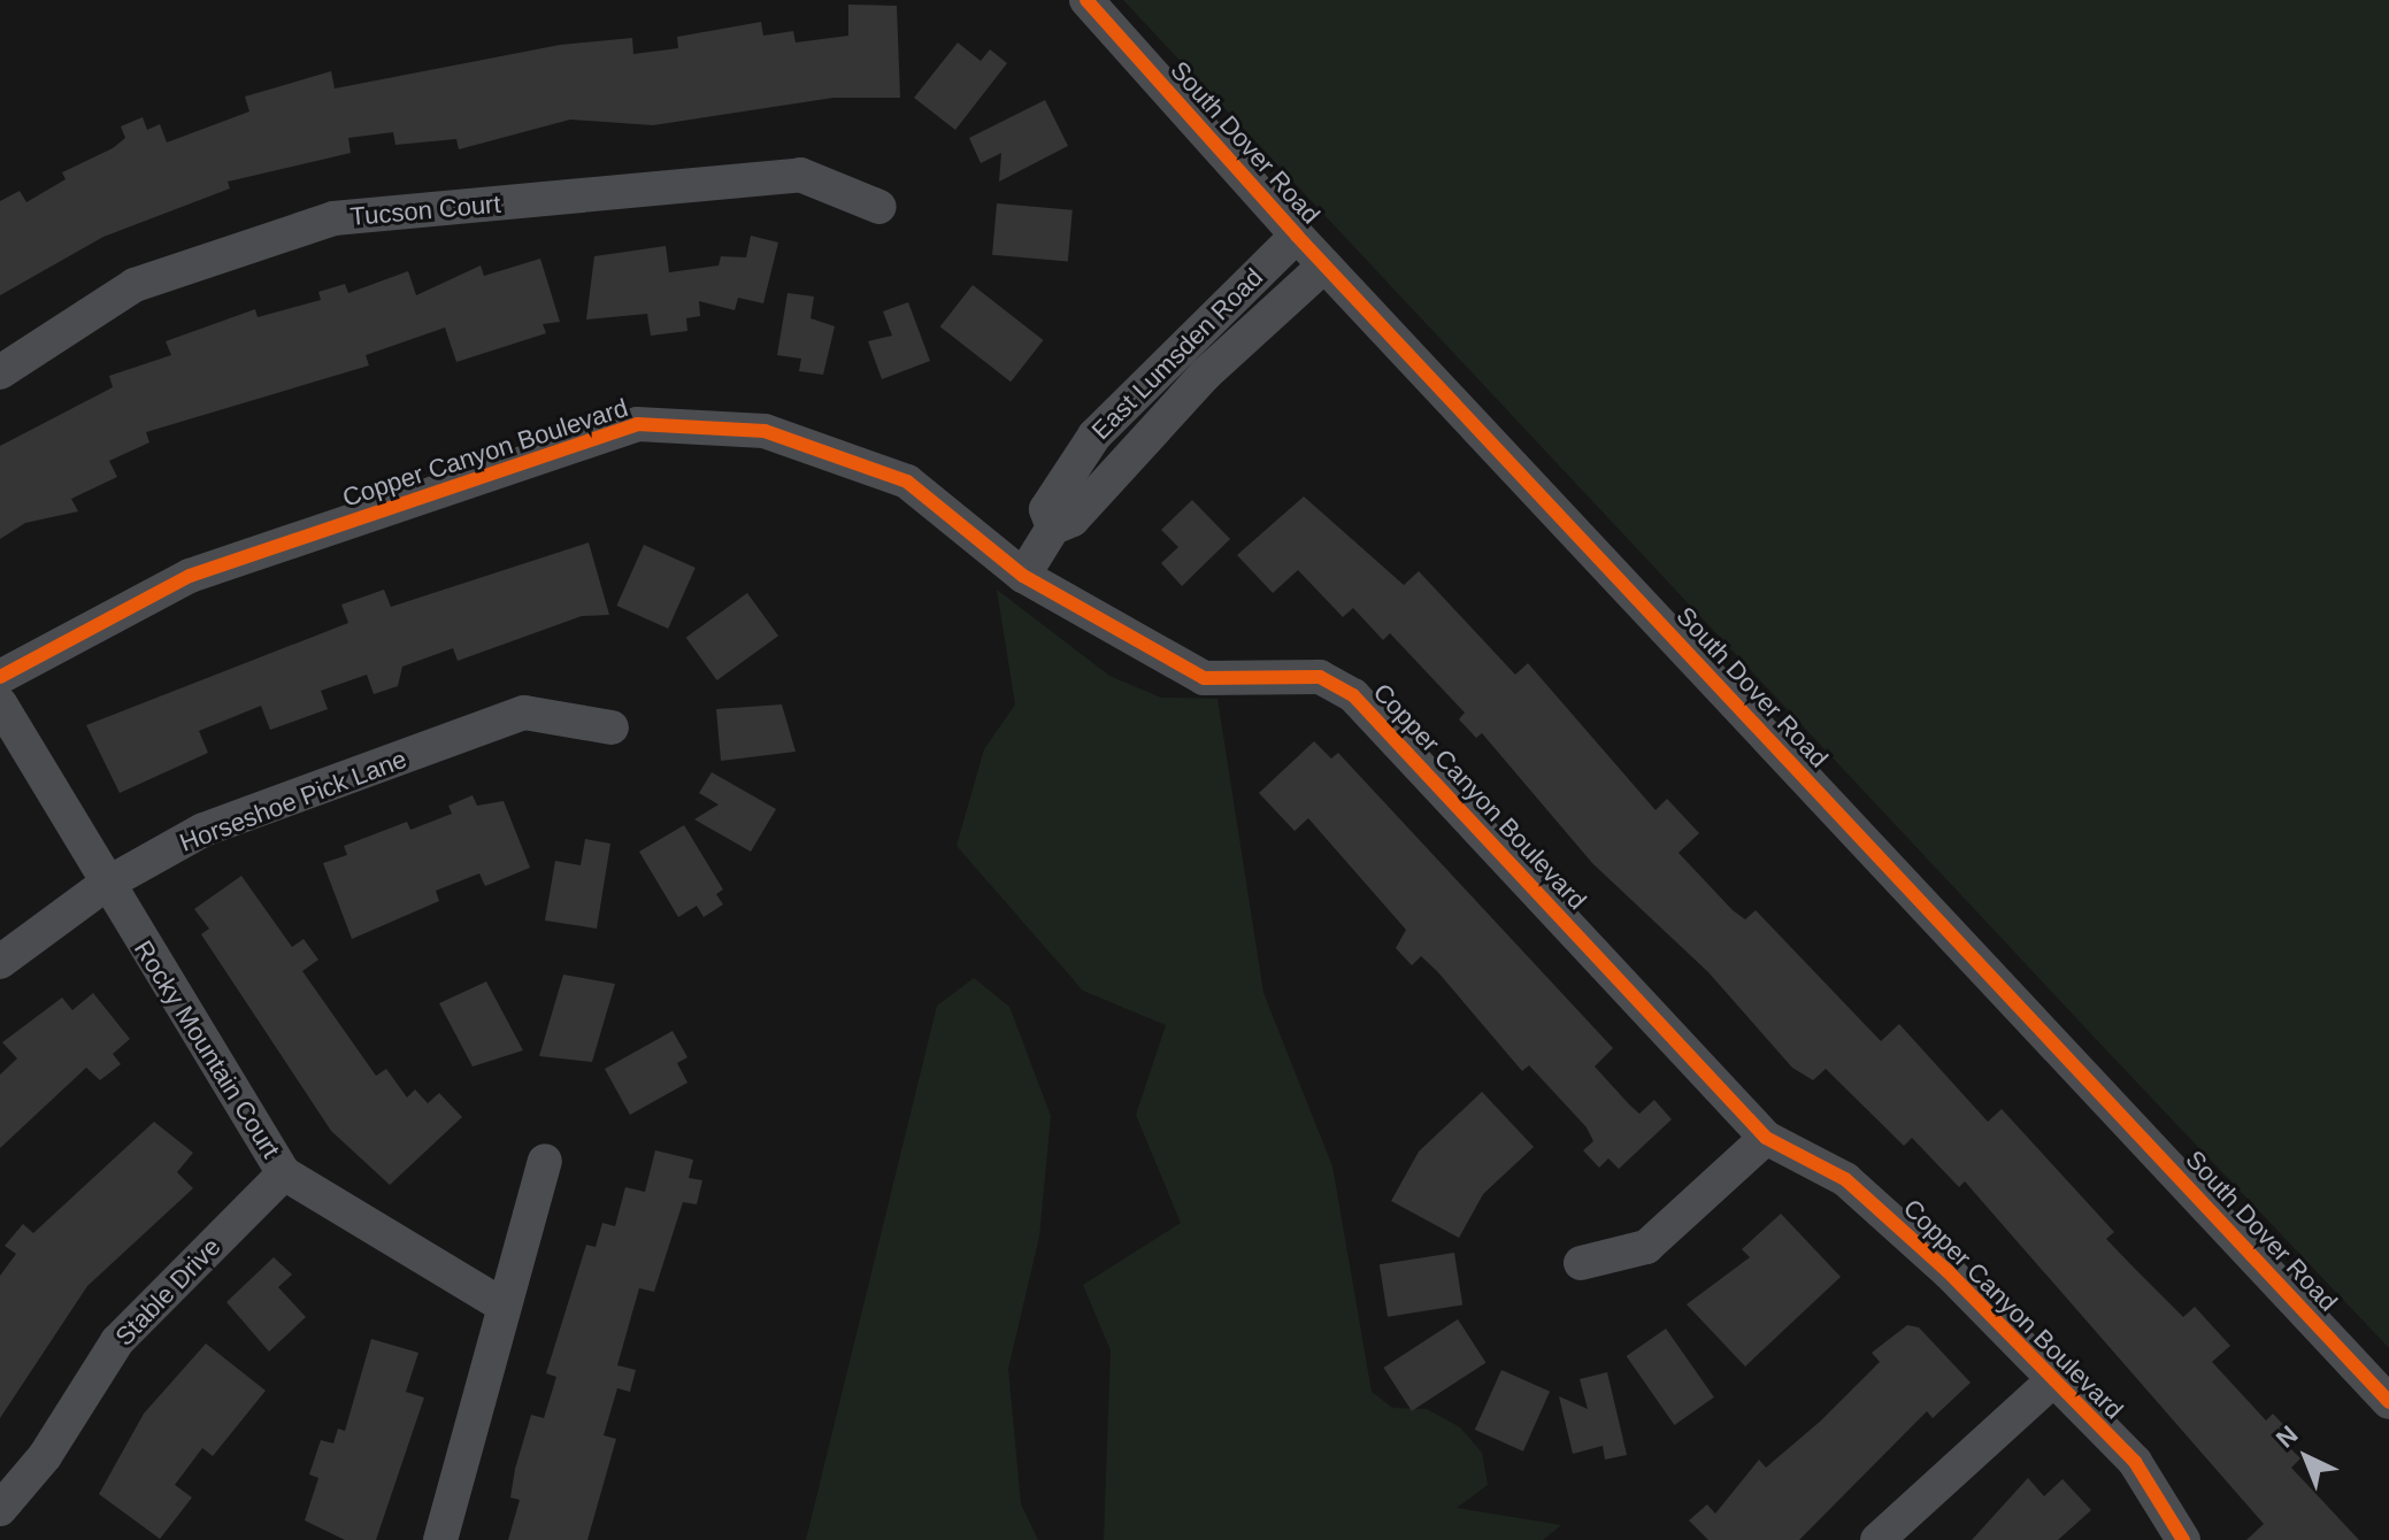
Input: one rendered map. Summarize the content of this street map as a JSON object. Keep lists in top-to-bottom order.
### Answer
{
  "streets": {
    "street": [
      "South Dover Road",
      "Tucson Court",
      "East Lumsden Road",
      "Copper Canyon Boulevard",
      "Horseshoe Pick Lane",
      "Rocky Mountain Court",
      "Stable Drive"
    ]
  },
  "crossings": [
    ["South Dover Road", "East Lumsden Road"],
    ["East Lumsden Road", "Copper Canyon Boulevard"],
    ["Horseshoe Pick Lane", "Rocky Mountain Court"],
    ["Rocky Mountain Court", "Stable Drive"]
  ],
  "north": "top left"
}
